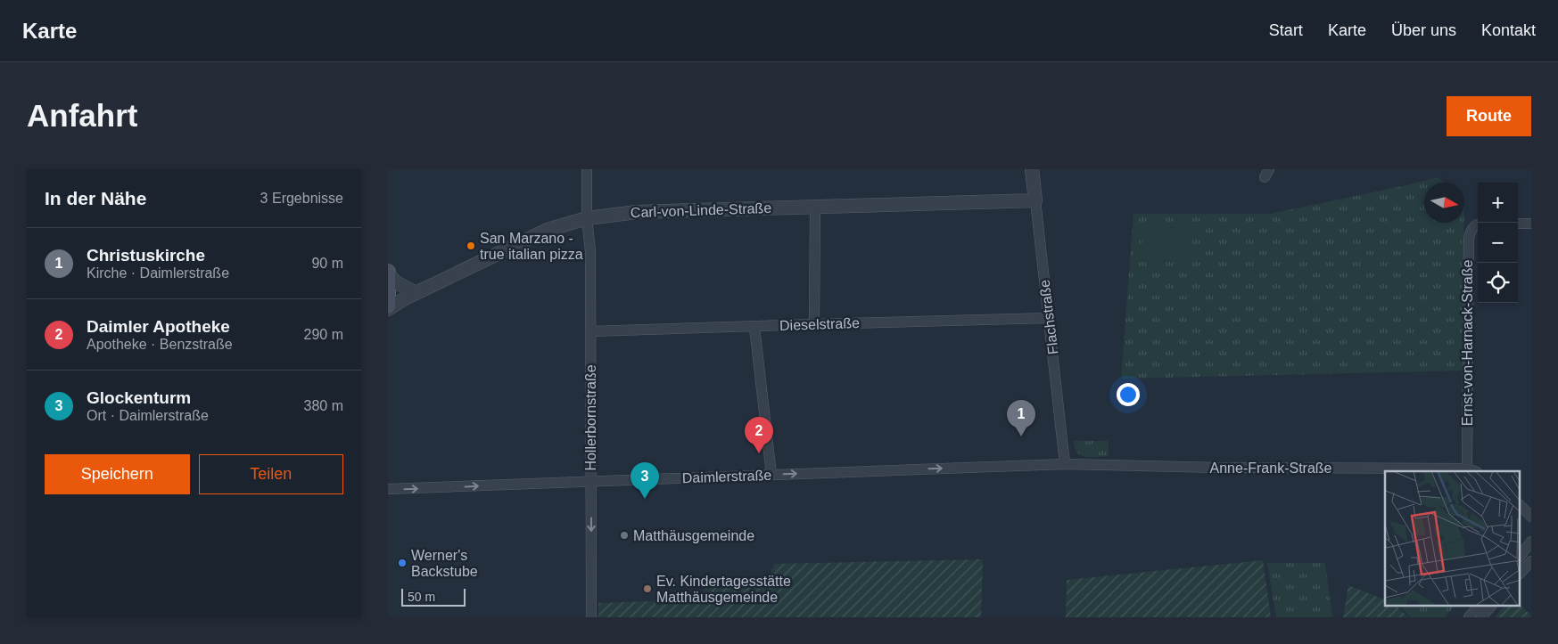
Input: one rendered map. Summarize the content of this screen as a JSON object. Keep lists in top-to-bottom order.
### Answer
{
  "streets": {
    "street": [
      "Carl-von-Linde-Straße",
      "Flachstraße",
      "Dieselstraße",
      "Ernst-von-Harnack-Straße",
      "Hollerbornstraße",
      "Anne-Frank-Straße",
      "Daimlerstraße"
    ]
  },
  "crossings": [
    ["Carl-von-Linde-Straße", "Flachstraße"],
    ["Carl-von-Linde-Straße", "Hollerbornstraße"],
    ["Flachstraße", "Dieselstraße"],
    ["Flachstraße", "Anne-Frank-Straße"],
    ["Flachstraße", "Daimlerstraße"],
    ["Dieselstraße", "Hollerbornstraße"],
    ["Ernst-von-Harnack-Straße", "Anne-Frank-Straße"],
    ["Hollerbornstraße", "Daimlerstraße"],
    ["Anne-Frank-Straße", "Daimlerstraße"]
  ],
  "one_way": ["Daimlerstraße"],
  "places": [
    "San Marzano - true italian pizza",
    "Matthäusgemeinde",
    "Werner's Backstube",
    "Ev. Kindertagesstätte Matthäusgemeinde"
  ],
  "scale_bar": "50 m",
  "north": "right",
  "page": {
    "header": "Karte",
    "nav": [
      "Start",
      "Karte",
      "Über uns",
      "Kontakt"
    ],
    "buttons": [
      "Route",
      ["Speichern", "Teilen"]
    ],
    "title": "Anfahrt",
    "heading": ["In der Nähe", "3 Ergebnisse"],
    "map_buttons": ["+", "−"],
    "list": [
      {
        "mark": "1",
        "name": "Christuskirche",
        "note": "Kirche · Daimlerstraße",
        "value": "90 m"
      },
      {
        "mark": "2",
        "name": "Daimler Apotheke",
        "note": "Apotheke · Benzstraße",
        "value": "290 m"
      },
      {
        "mark": "3",
        "name": "Glockenturm",
        "note": "Ort · Daimlerstraße",
        "value": "380 m"
      }
    ],
    "pins": ["1", "2", "3"],
    "scale": "50 m"
  }
}
